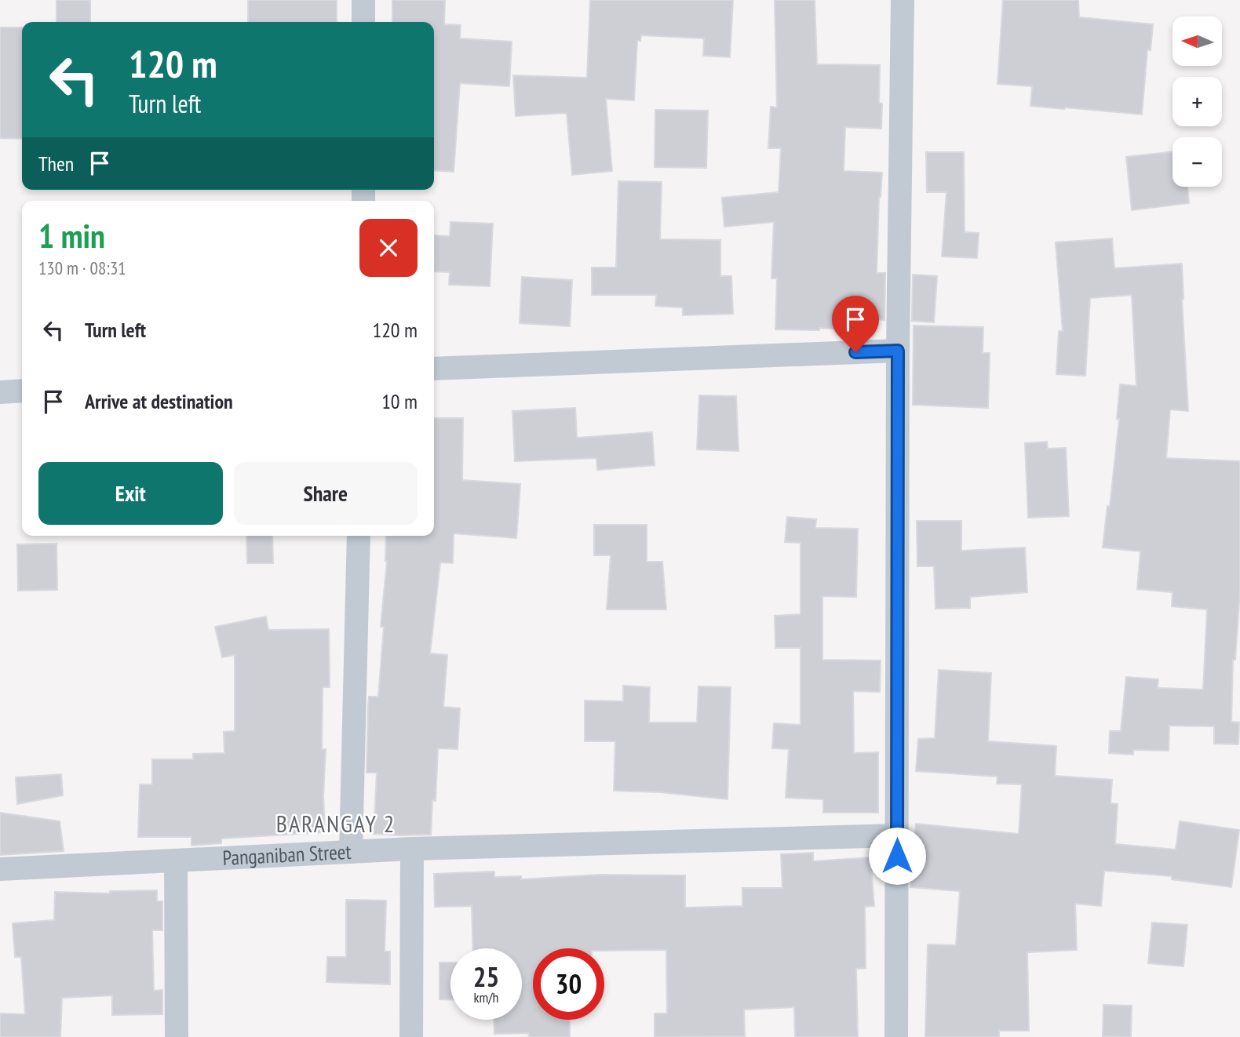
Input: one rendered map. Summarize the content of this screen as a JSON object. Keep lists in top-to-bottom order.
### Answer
{
  "streets": {
    "street": ["Panganiban Street"]
  },
  "districts": ["BARANGAY 2"],
  "north": "left",
  "page": {
    "map_buttons": ["+", "−"],
    "turn": ["120 m", "Turn left"],
    "then": "Then",
    "heading": ["1 min", "130 m · 08:31"],
    "list": [
      {
        "name": "Turn left",
        "value": "120 m"
      },
      {
        "name": "Arrive at destination",
        "value": "10 m"
      }
    ],
    "buttons": ["Exit", "Share"],
    "speed": "25 km/h",
    "limit": "30"
  }
}
